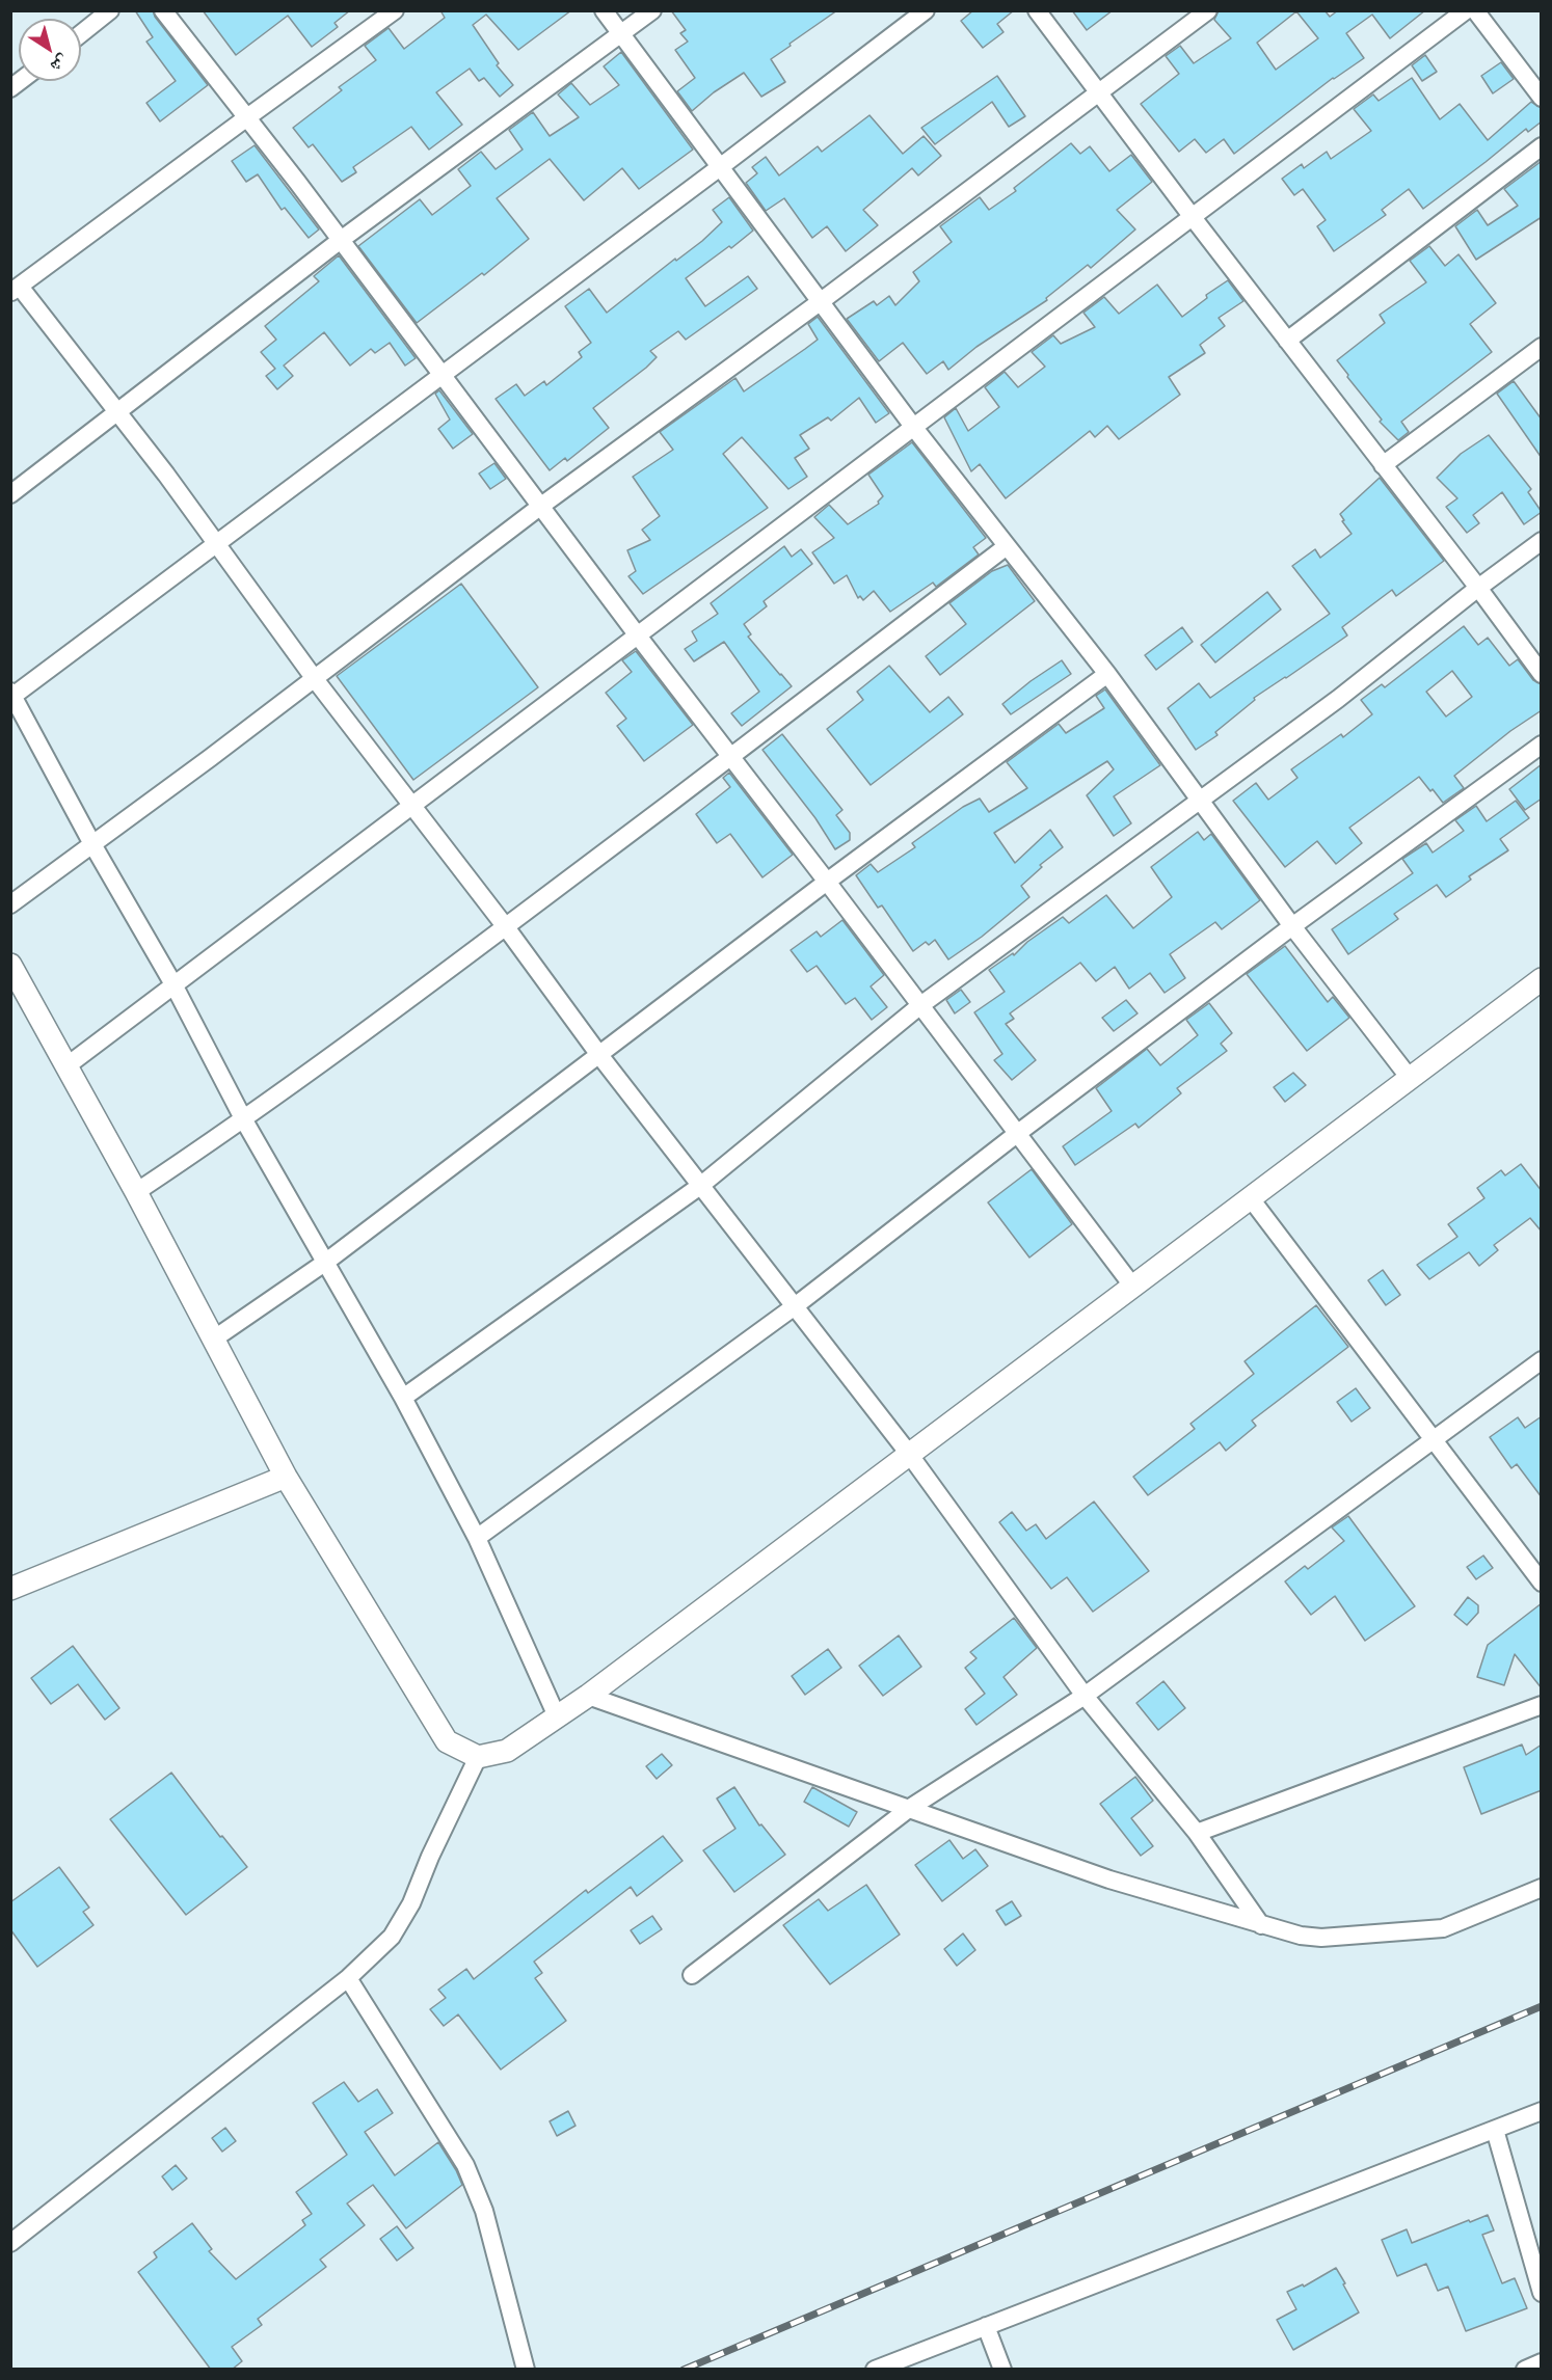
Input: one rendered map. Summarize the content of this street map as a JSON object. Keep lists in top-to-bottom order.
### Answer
{
  "north": "bottom right"
}
